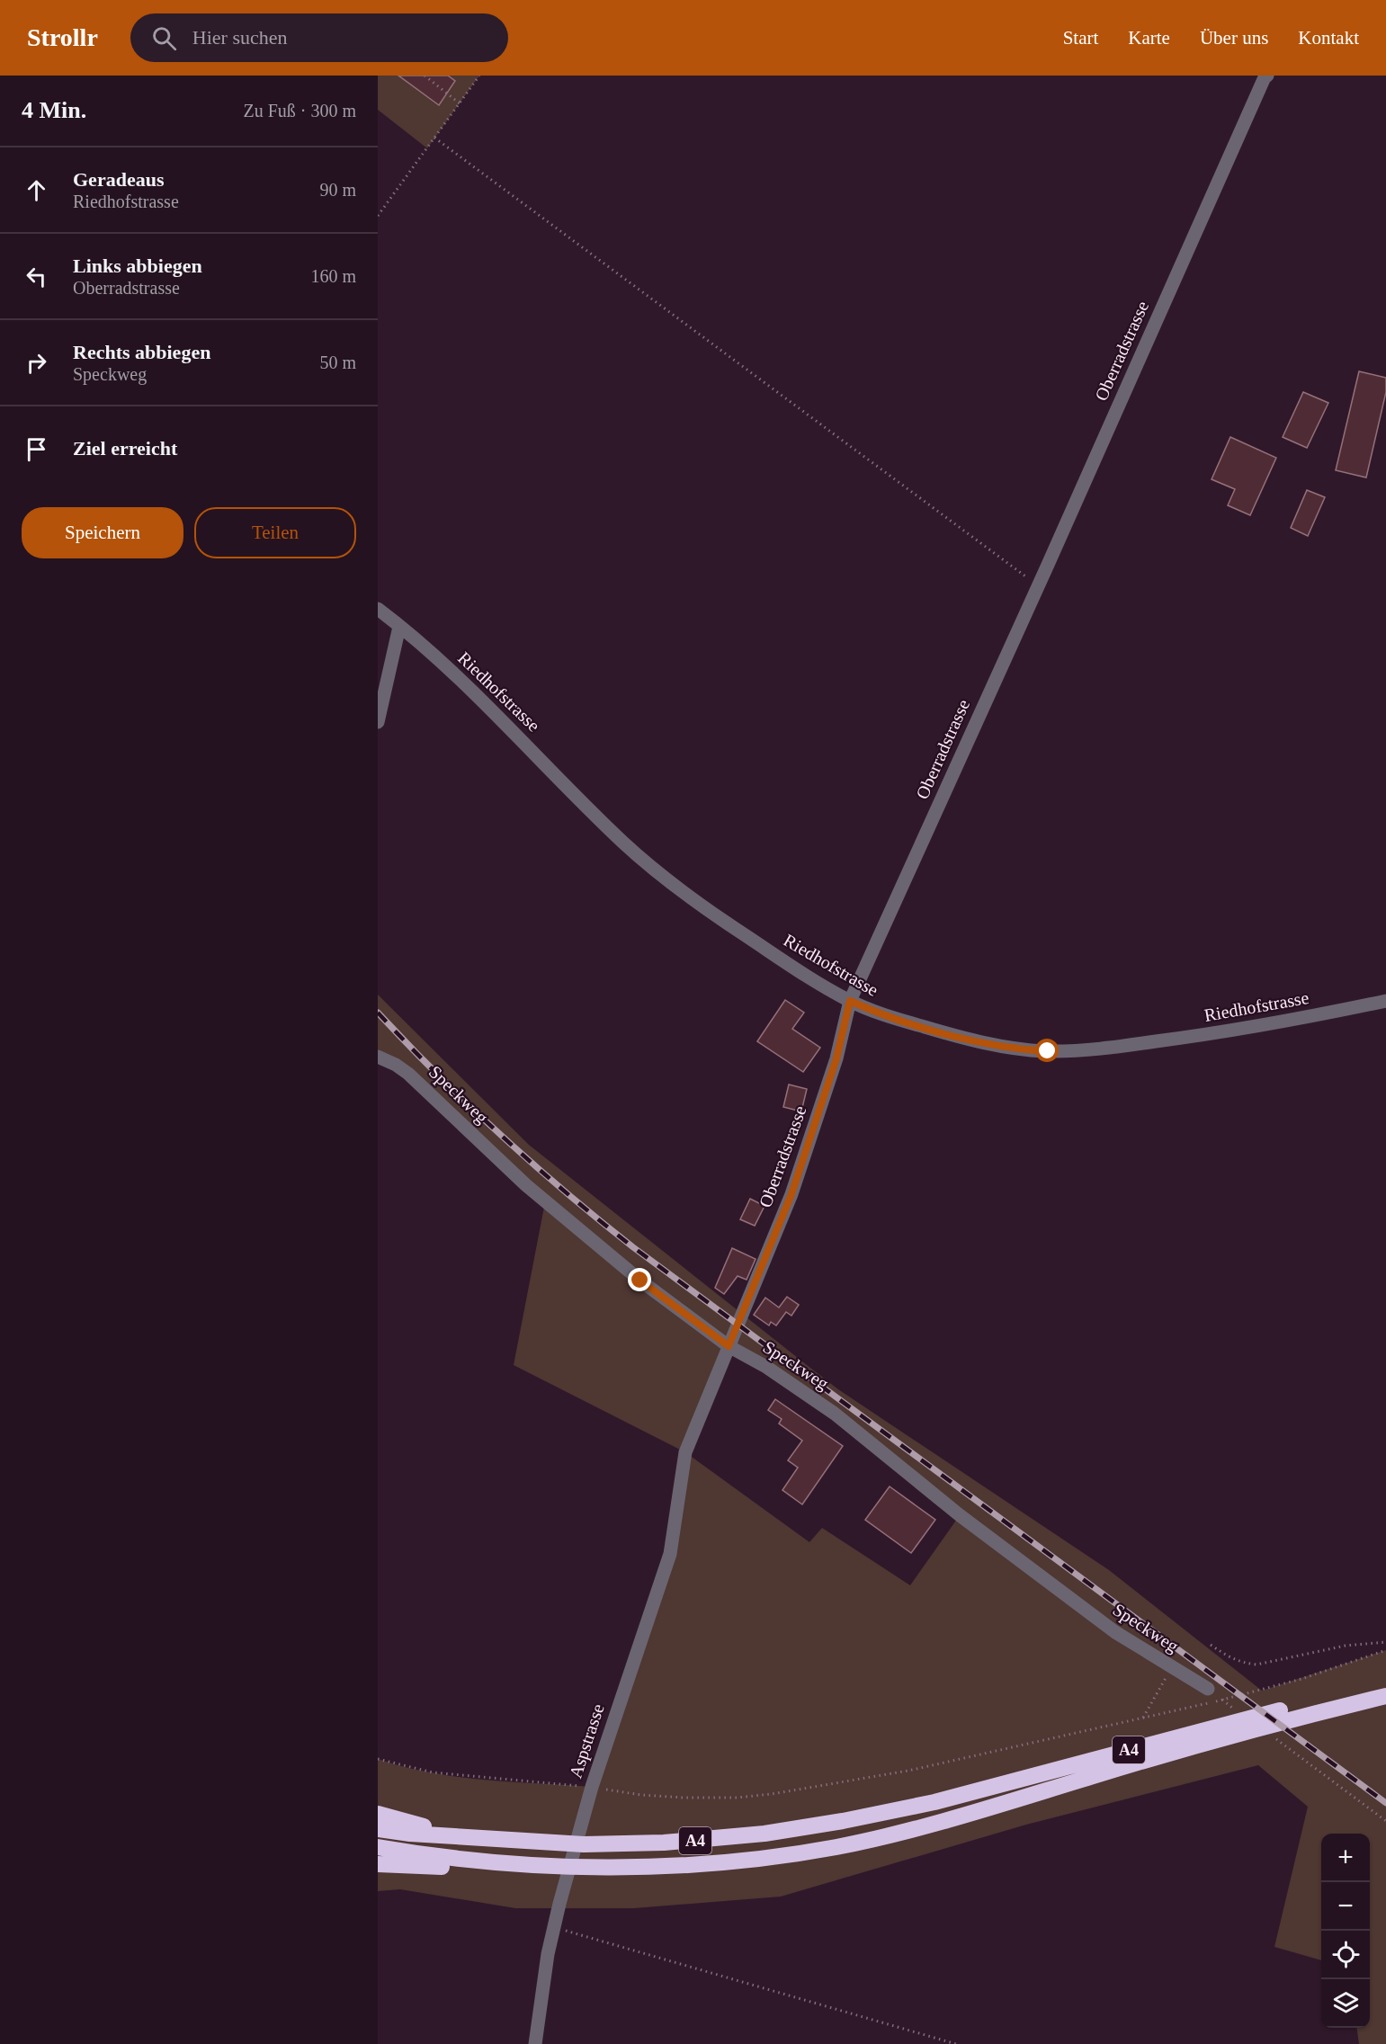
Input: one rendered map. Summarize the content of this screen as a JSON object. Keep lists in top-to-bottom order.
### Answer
{
  "streets": {
    "highway": ["A4"],
    "street": [
      "Oberradstrasse",
      "Riedhofstrasse",
      "Speckweg",
      "Aspstrasse"
    ]
  },
  "crossings": [
    ["Oberradstrasse", "Riedhofstrasse"],
    ["Oberradstrasse", "Speckweg"],
    ["Oberradstrasse", "Aspstrasse"]
  ],
  "page": {
    "header": "Strollr",
    "search": "Hier suchen",
    "nav": [
      "Start",
      "Karte",
      "Über uns",
      "Kontakt"
    ],
    "heading": ["4 Min.", "Zu Fuß · 300 m"],
    "list": [
      ["Geradeaus", "Riedhofstrasse", "90 m"],
      ["Links abbiegen", "Oberradstrasse", "160 m"],
      ["Rechts abbiegen", "Speckweg", "50 m"],
      "Ziel erreicht"
    ],
    "buttons": ["Speichern", "Teilen"],
    "map_buttons": ["+", "−"]
  }
}
